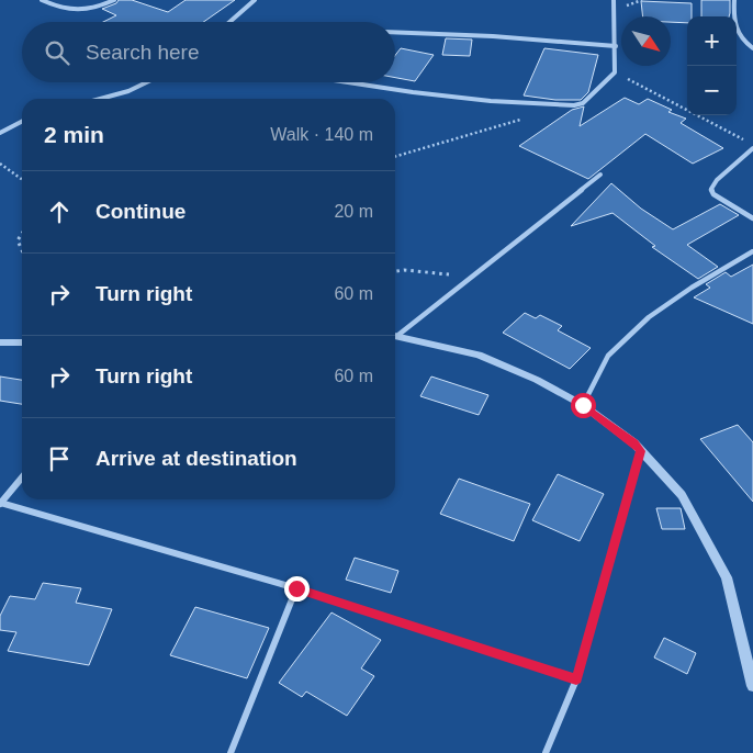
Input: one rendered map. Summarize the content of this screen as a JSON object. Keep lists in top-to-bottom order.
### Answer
{
  "north": "bottom right",
  "page": {
    "map_buttons": ["+", "−"],
    "search": "Search here",
    "heading": ["2 min", "Walk · 140 m"],
    "list": [
      ["Continue", "20 m"],
      ["Turn right", "60 m"],
      ["Turn right", "60 m"],
      "Arrive at destination"
    ]
  }
}
